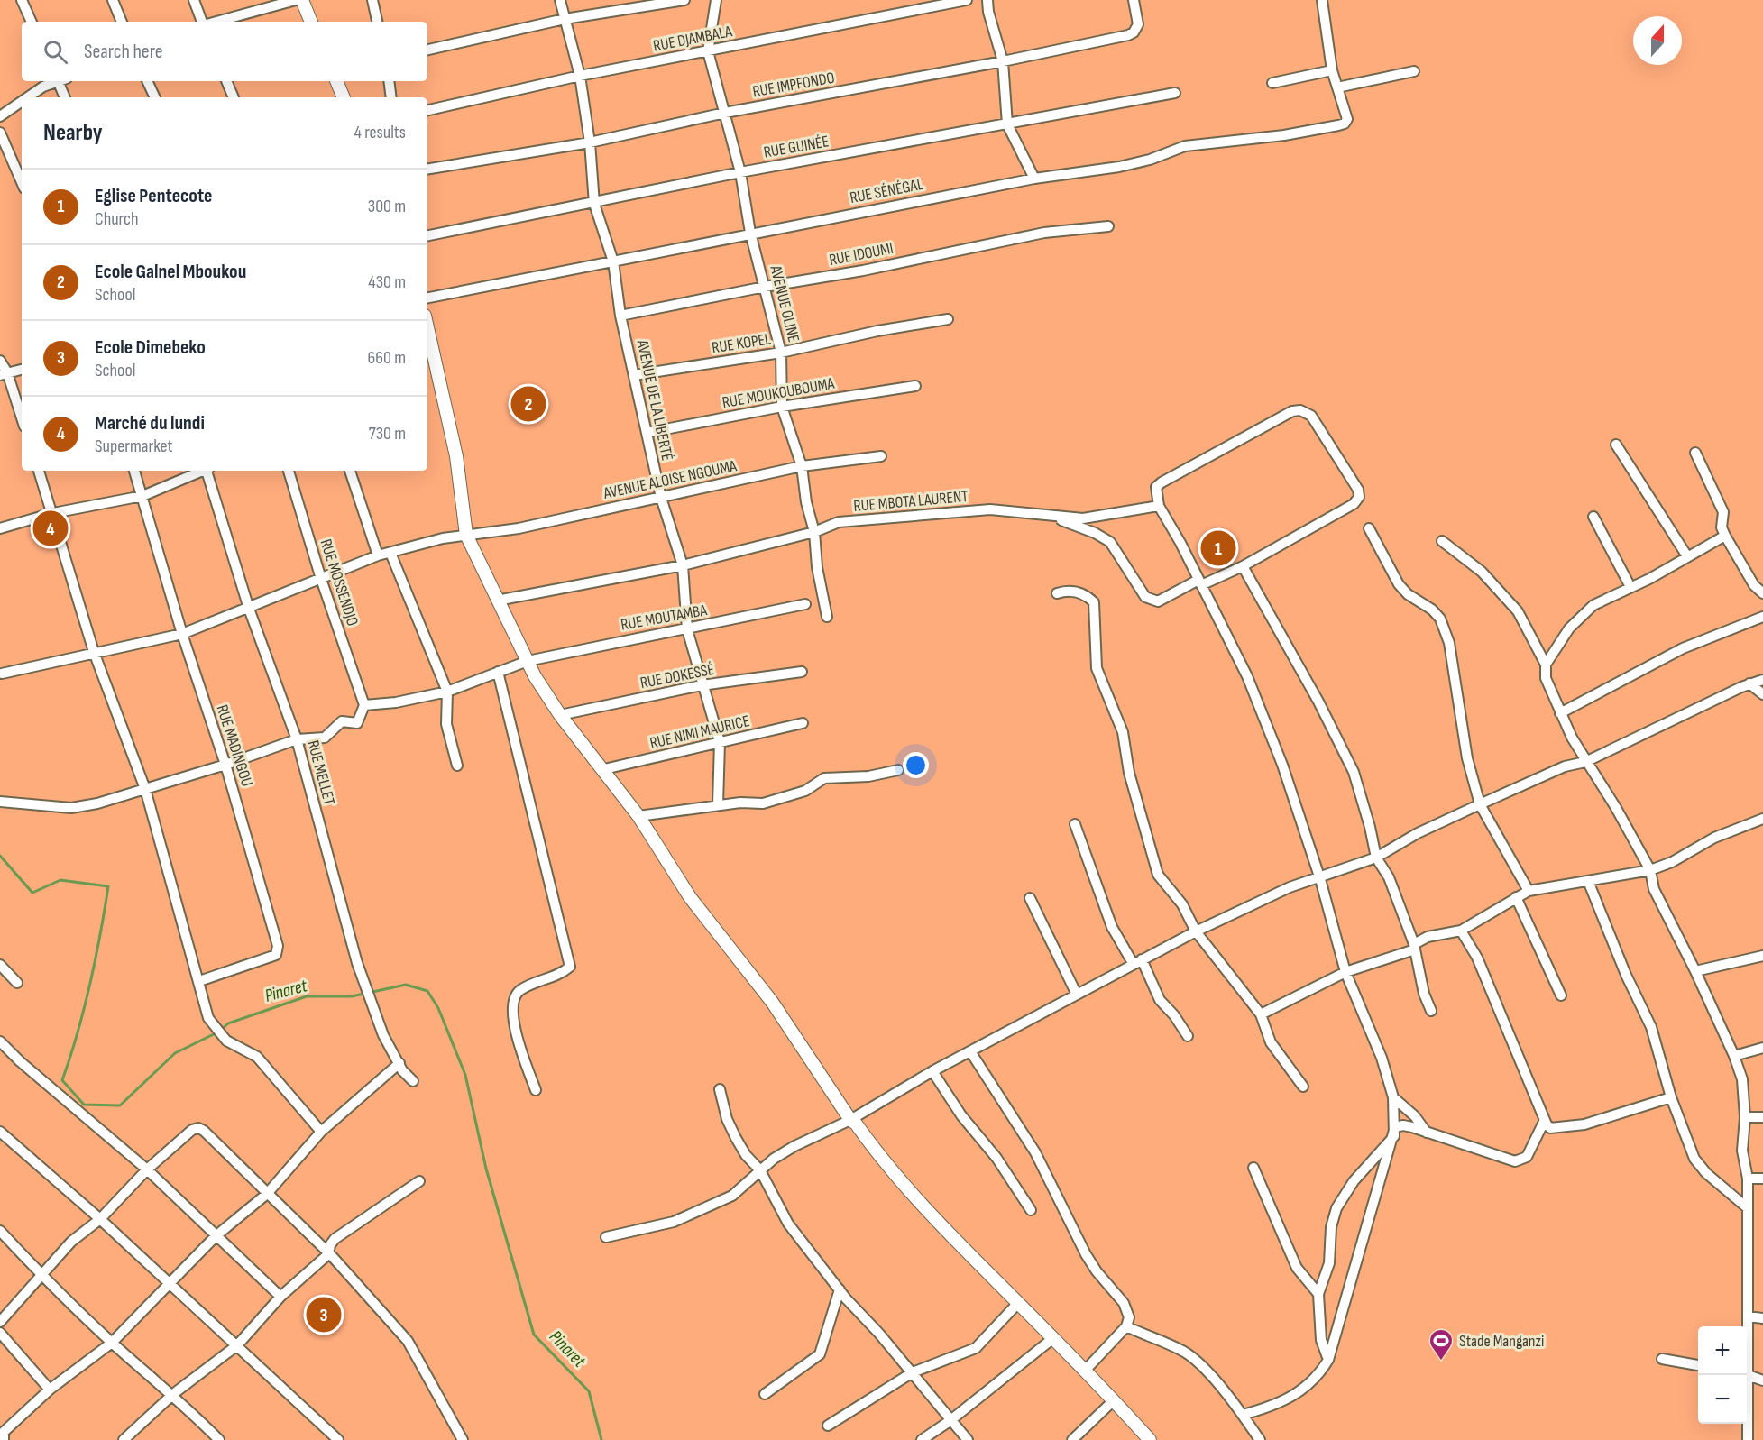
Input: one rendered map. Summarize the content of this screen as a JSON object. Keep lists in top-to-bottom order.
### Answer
{
  "streets": {
    "street": [
      "RUE DJAMBALA",
      "RUE IMPFONDO",
      "RUE GUINÉE",
      "RUE SÉNÉGAL",
      "RUE IDOUMI",
      "AVENUE OLINE",
      "RUE KOPEL",
      "RUE MOUKOUBOUMA",
      "AVENUE DE LA LIBERTÉ",
      "AVENUE ALOISE NGOUMA",
      "RUE MBOTA LAURENT",
      "RUE MOSSENDJO",
      "RUE MOUTAMBA",
      "RUE DOKESSÉ",
      "RUE NIMI MAURICE",
      "RUE MADINGOU",
      "RUE MELLET"
    ]
  },
  "crossings": [
    ["RUE DJAMBALA", "AVENUE OLINE"],
    ["RUE DJAMBALA", "AVENUE DE LA LIBERTÉ"],
    ["RUE IMPFONDO", "AVENUE OLINE"],
    ["RUE IMPFONDO", "AVENUE DE LA LIBERTÉ"],
    ["RUE GUINÉE", "AVENUE OLINE"],
    ["RUE GUINÉE", "AVENUE DE LA LIBERTÉ"],
    ["RUE SÉNÉGAL", "AVENUE OLINE"],
    ["RUE SÉNÉGAL", "AVENUE DE LA LIBERTÉ"],
    ["RUE IDOUMI", "AVENUE OLINE"],
    ["RUE IDOUMI", "AVENUE DE LA LIBERTÉ"],
    ["AVENUE OLINE", "RUE KOPEL"],
    ["AVENUE OLINE", "RUE MOUKOUBOUMA"],
    ["AVENUE OLINE", "AVENUE ALOISE NGOUMA"],
    ["AVENUE OLINE", "RUE MBOTA LAURENT"],
    ["RUE KOPEL", "AVENUE DE LA LIBERTÉ"],
    ["RUE MOUKOUBOUMA", "AVENUE DE LA LIBERTÉ"],
    ["AVENUE DE LA LIBERTÉ", "AVENUE ALOISE NGOUMA"],
    ["AVENUE DE LA LIBERTÉ", "RUE MBOTA LAURENT"],
    ["AVENUE DE LA LIBERTÉ", "RUE MOUTAMBA"],
    ["AVENUE DE LA LIBERTÉ", "RUE DOKESSÉ"],
    ["AVENUE DE LA LIBERTÉ", "RUE NIMI MAURICE"],
    ["AVENUE ALOISE NGOUMA", "RUE MOSSENDJO"],
    ["AVENUE ALOISE NGOUMA", "RUE MADINGOU"],
    ["AVENUE ALOISE NGOUMA", "RUE MELLET"],
    ["RUE MOSSENDJO", "RUE MOUTAMBA"]
  ],
  "water": ["Pinaret"],
  "places": {
    "sports": ["Stade Manganzi"]
  },
  "north": "top",
  "page": {
    "search": "Search here",
    "heading": ["Nearby", "4 results"],
    "list": [
      {
        "mark": "1",
        "name": "Eglise Pentecote",
        "note": "Church",
        "value": "300 m"
      },
      {
        "mark": "2",
        "name": "Ecole Galnel Mboukou",
        "note": "School",
        "value": "430 m"
      },
      {
        "mark": "3",
        "name": "Ecole Dimebeko",
        "note": "School",
        "value": "660 m"
      },
      {
        "mark": "4",
        "name": "Marché du lundi",
        "note": "Supermarket",
        "value": "730 m"
      }
    ],
    "pins": [
      "2",
      "4",
      "1",
      "3"
    ],
    "map_buttons": ["+", "−"]
  }
}
